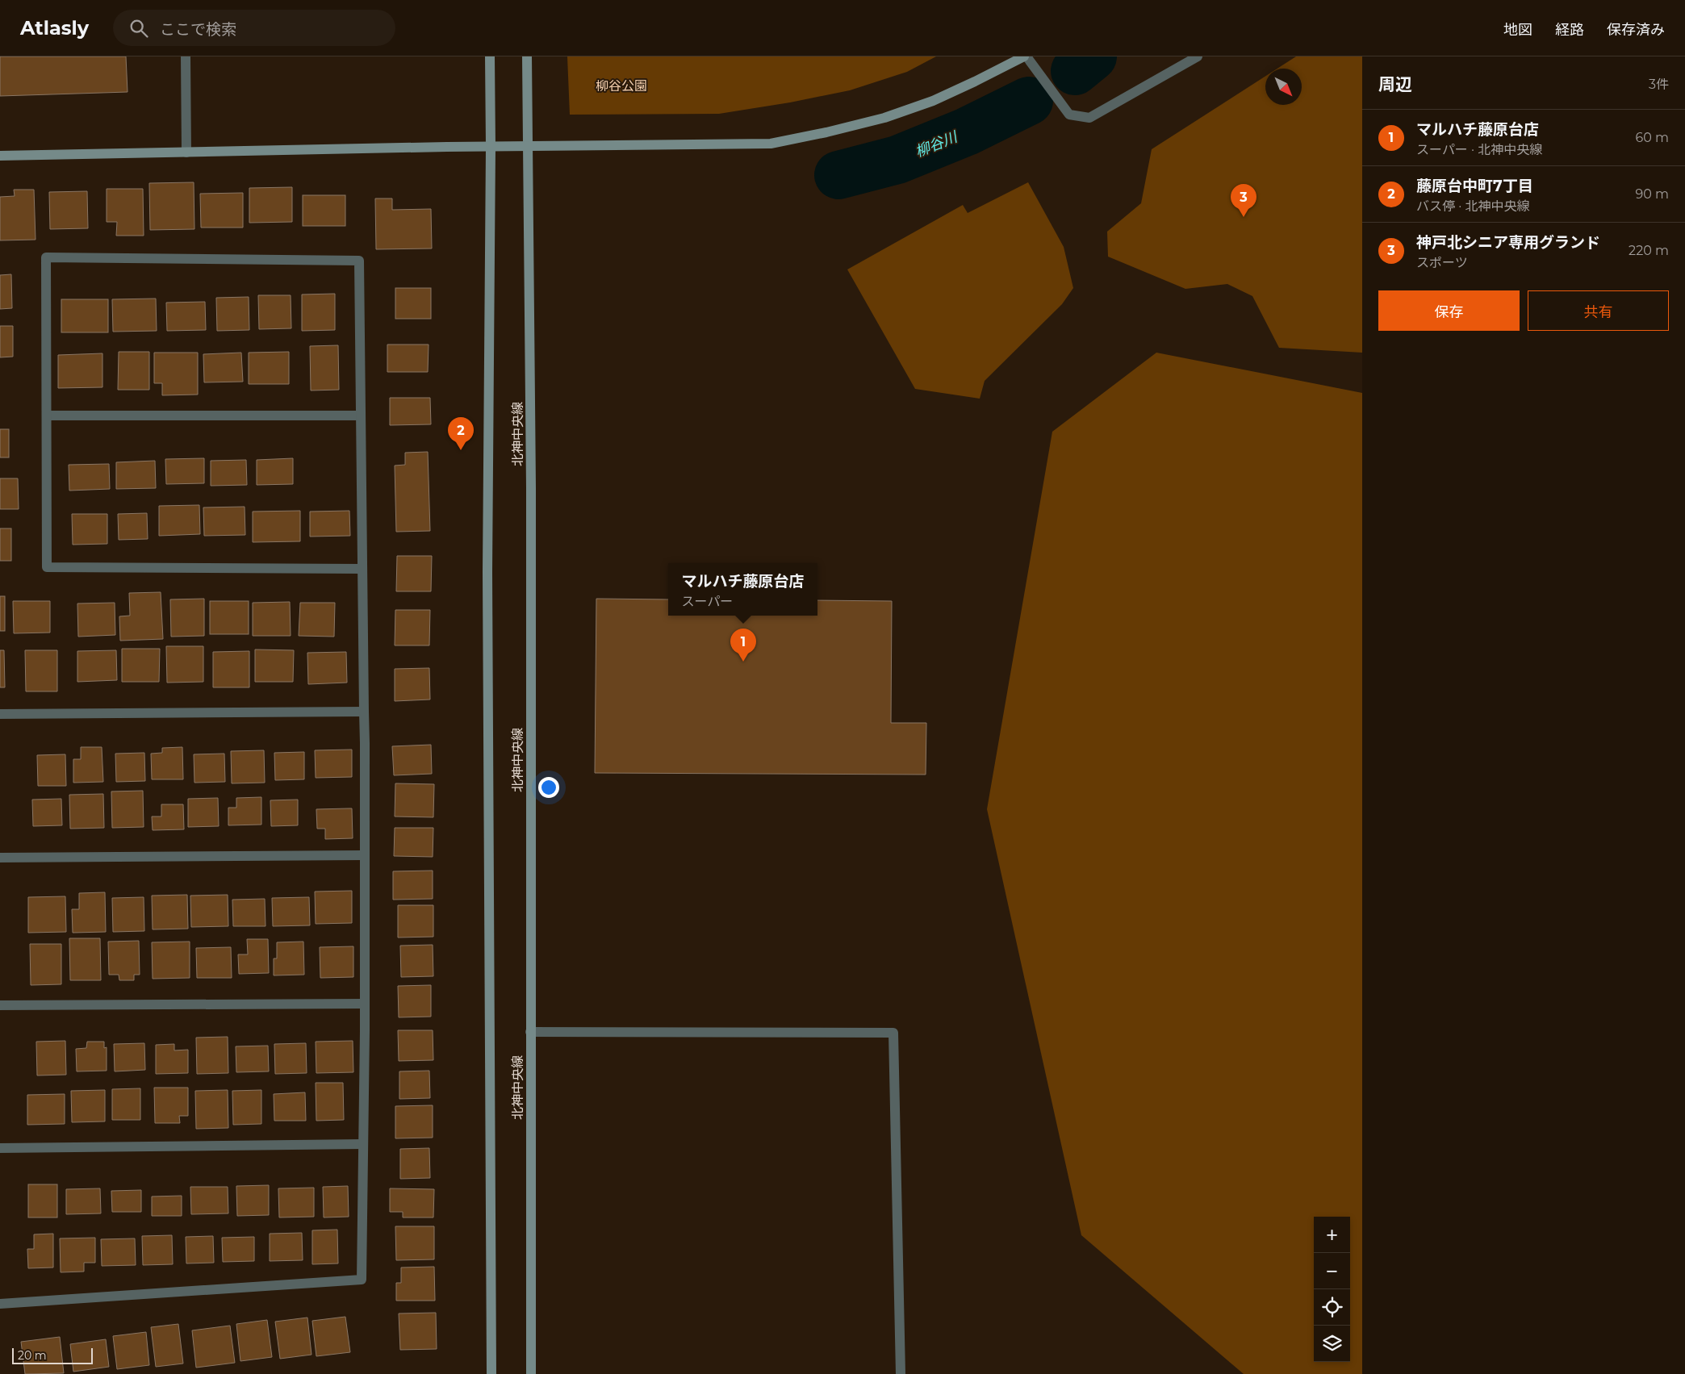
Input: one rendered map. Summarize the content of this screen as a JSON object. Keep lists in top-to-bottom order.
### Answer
{
  "streets": {
    "street": ["北神中央線"]
  },
  "water": ["柳谷川"],
  "parks": ["柳谷公園"],
  "scale_bar": "20 m",
  "north": "bottom right",
  "page": {
    "header": "Atlasly",
    "search": "ここで検索",
    "nav": ["地図", "経路", "保存済み"],
    "heading": ["周辺", "3件"],
    "list": [
      {
        "mark": "1",
        "name": "マルハチ藤原台店",
        "note": "スーパー · 北神中央線",
        "value": "60 m"
      },
      {
        "mark": "2",
        "name": "藤原台中町7丁目",
        "note": "バス停 · 北神中央線",
        "value": "90 m"
      },
      {
        "mark": "3",
        "name": "神戸北シニア専用グランド",
        "note": "スポーツ",
        "value": "220 m"
      }
    ],
    "pins": ["3", "2", "1"],
    "buttons": ["保存", "共有"],
    "popup": ["マルハチ藤原台店", "スーパー"],
    "map_buttons": ["+", "−"],
    "scale": "20 m"
  }
}
